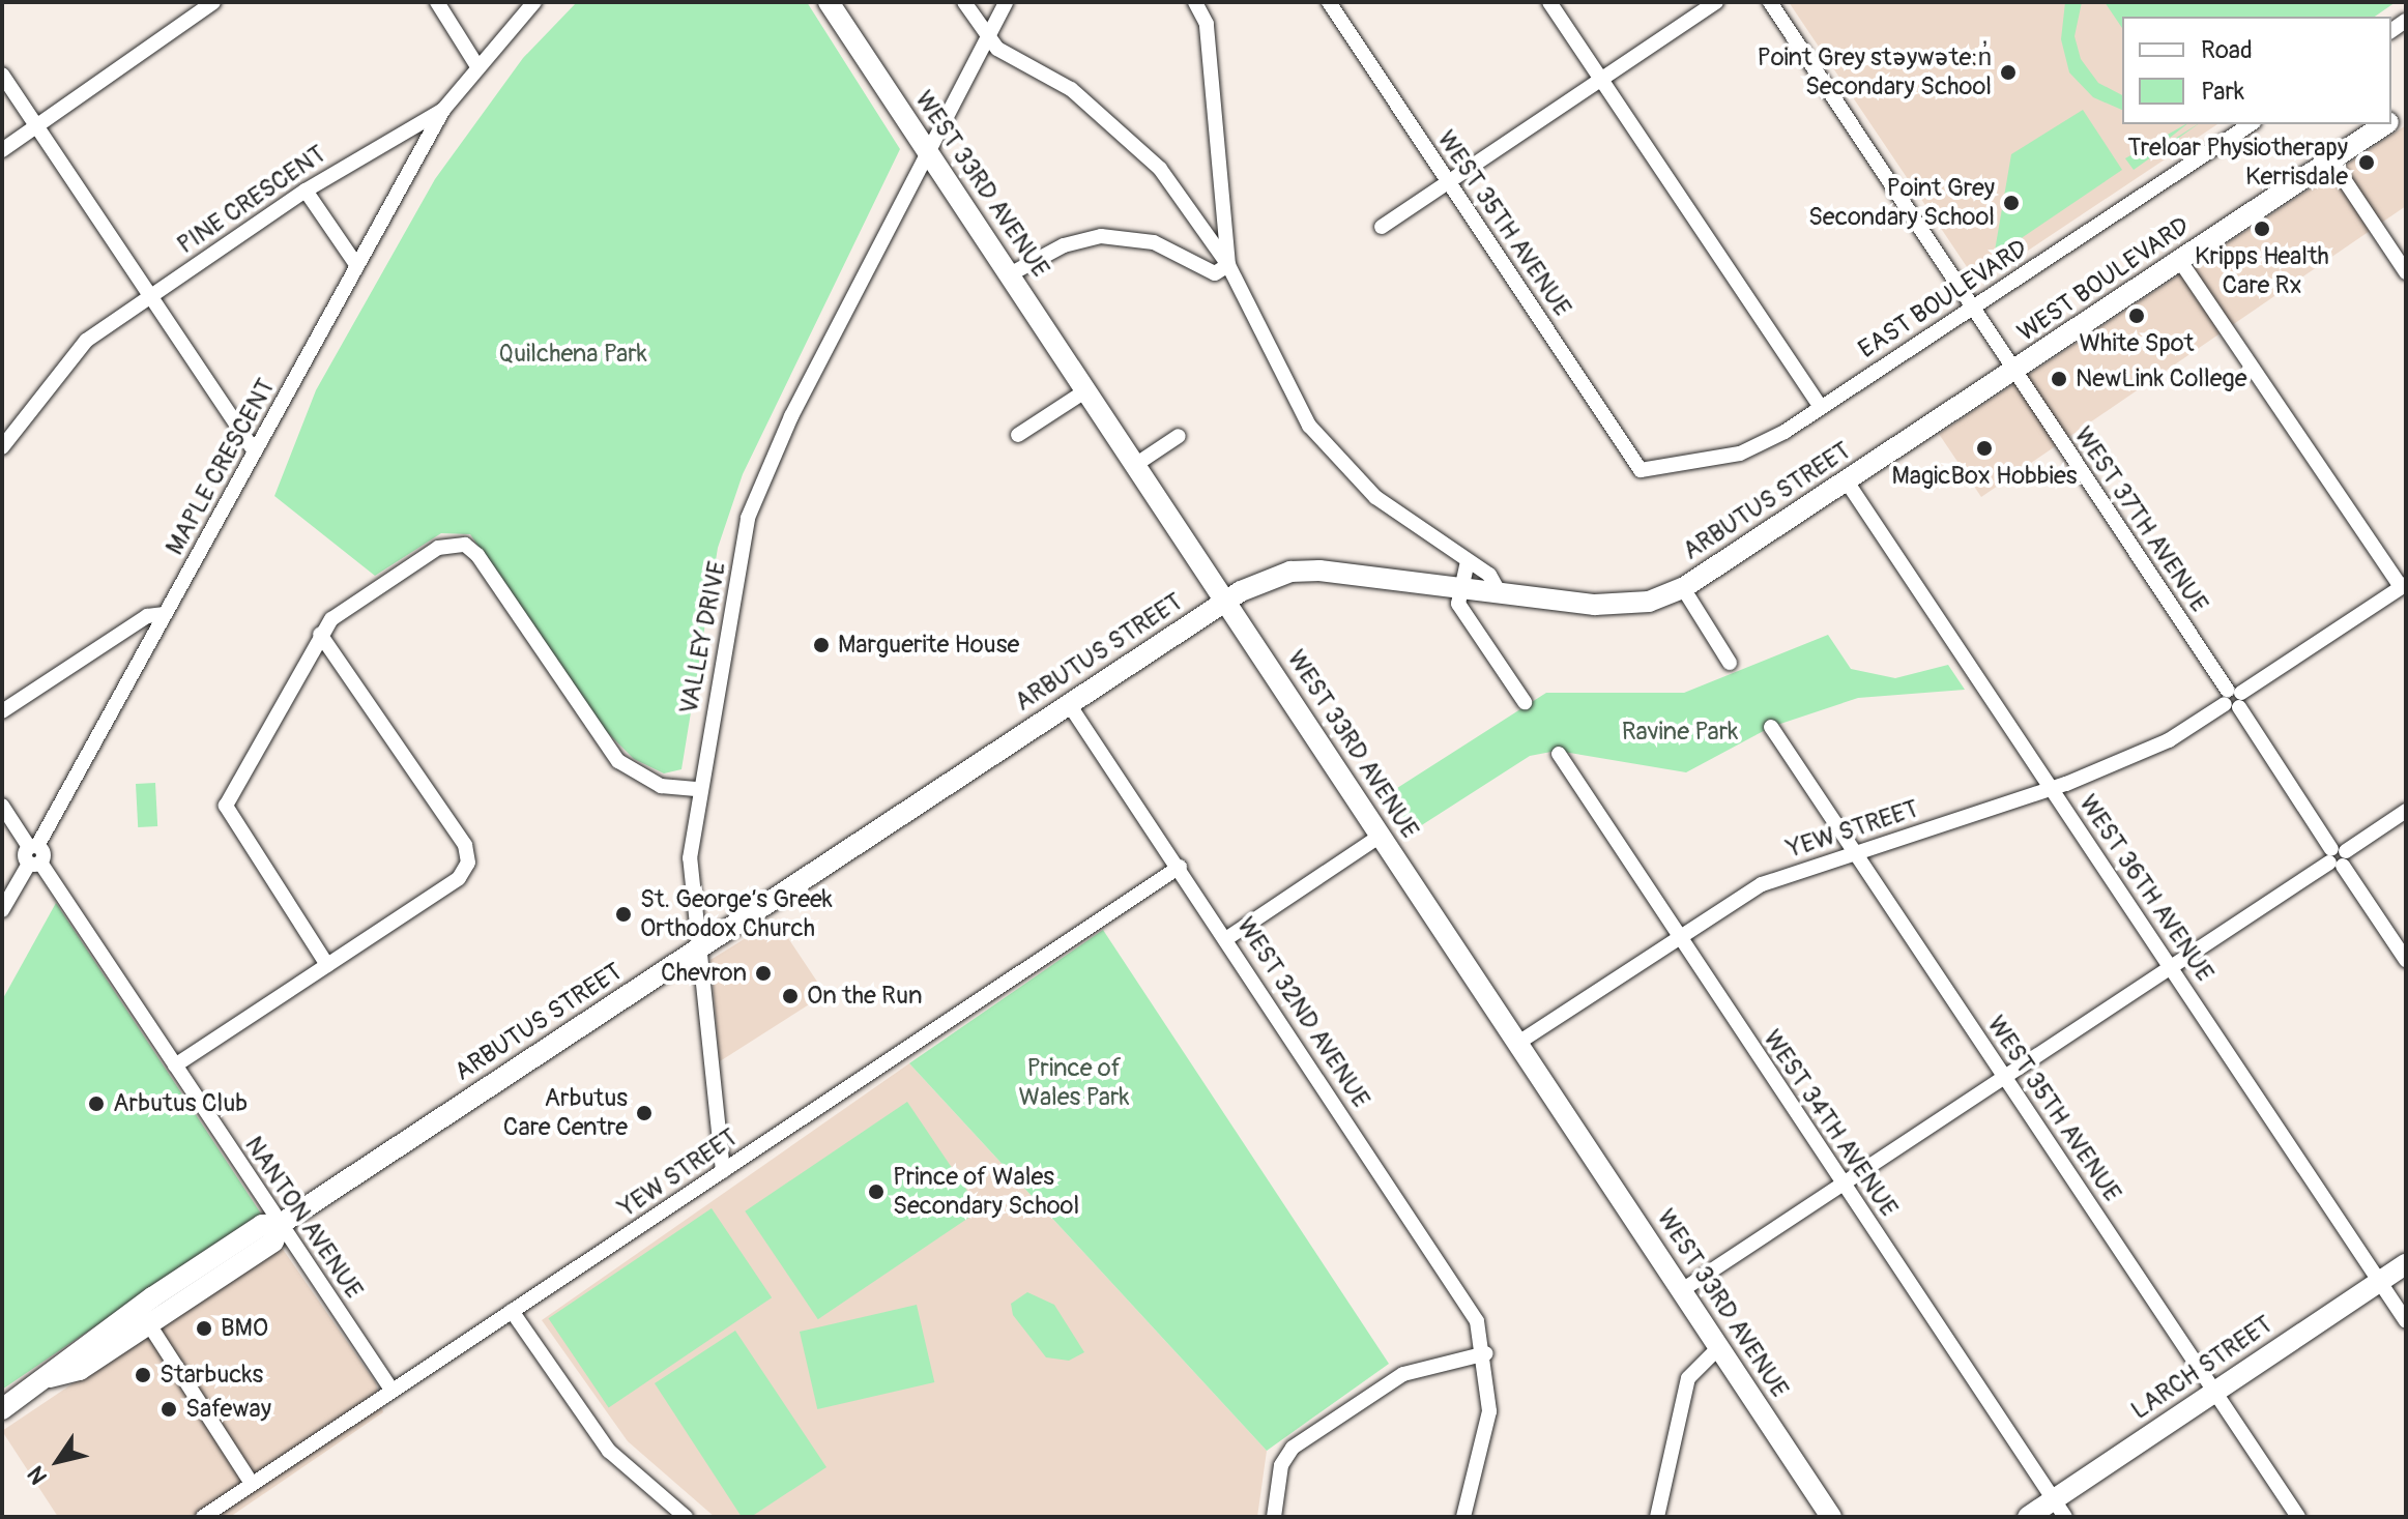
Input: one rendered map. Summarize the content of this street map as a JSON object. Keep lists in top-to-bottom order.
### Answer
{
  "streets": {
    "main road": [
      "WEST 33RD AVENUE",
      "WEST BOULEVARD",
      "ARBUTUS STREET",
      "LARCH STREET"
    ],
    "street": [
      "PINE CRESCENT",
      "WEST 35TH AVENUE",
      "EAST BOULEVARD",
      "MAPLE CRESCENT",
      "WEST 37TH AVENUE",
      "VALLEY DRIVE",
      "YEW STREET",
      "WEST 36TH AVENUE",
      "WEST 32ND AVENUE",
      "WEST 34TH AVENUE",
      "NANTON AVENUE"
    ]
  },
  "crossings": [
    ["WEST 33RD AVENUE", "ARBUTUS STREET"],
    ["WEST 33RD AVENUE", "VALLEY DRIVE"],
    ["WEST 33RD AVENUE", "YEW STREET"],
    ["PINE CRESCENT", "MAPLE CRESCENT"],
    ["WEST 35TH AVENUE", "EAST BOULEVARD"],
    ["WEST 35TH AVENUE", "YEW STREET"],
    ["WEST 35TH AVENUE", "LARCH STREET"],
    ["WEST BOULEVARD", "ARBUTUS STREET"],
    ["WEST BOULEVARD", "WEST 37TH AVENUE"],
    ["EAST BOULEVARD", "WEST 37TH AVENUE"],
    ["ARBUTUS STREET", "WEST 37TH AVENUE"],
    ["ARBUTUS STREET", "VALLEY DRIVE"],
    ["ARBUTUS STREET", "WEST 36TH AVENUE"],
    ["ARBUTUS STREET", "WEST 32ND AVENUE"],
    ["ARBUTUS STREET", "NANTON AVENUE"],
    ["WEST 37TH AVENUE", "YEW STREET"],
    ["VALLEY DRIVE", "YEW STREET"],
    ["YEW STREET", "WEST 36TH AVENUE"],
    ["YEW STREET", "WEST 32ND AVENUE"],
    ["YEW STREET", "WEST 34TH AVENUE"],
    ["YEW STREET", "NANTON AVENUE"],
    ["WEST 36TH AVENUE", "LARCH STREET"],
    ["WEST 34TH AVENUE", "LARCH STREET"]
  ],
  "parks": ["Quilchena Park", "Ravine Park", "Prince of Wales Park"],
  "places": [
    "Point Grey stəywəte:n̓ Secondary School",
    "Treloar Physiotherapy Kerrisdale",
    "Point Grey Secondary School",
    "Kripps Health Care Rx",
    "White Spot",
    "NewLink College",
    "MagicBox Hobbies",
    "Marguerite House",
    "St. George’s Greek Orthodox Church",
    "Chevron",
    "On the Run",
    "Arbutus Club",
    "Arbutus Care Centre",
    "Prince of Wales Secondary School",
    "BMO",
    "Starbucks",
    "Safeway"
  ],
  "legend": ["Road", "Park"],
  "north": "bottom left"
}
